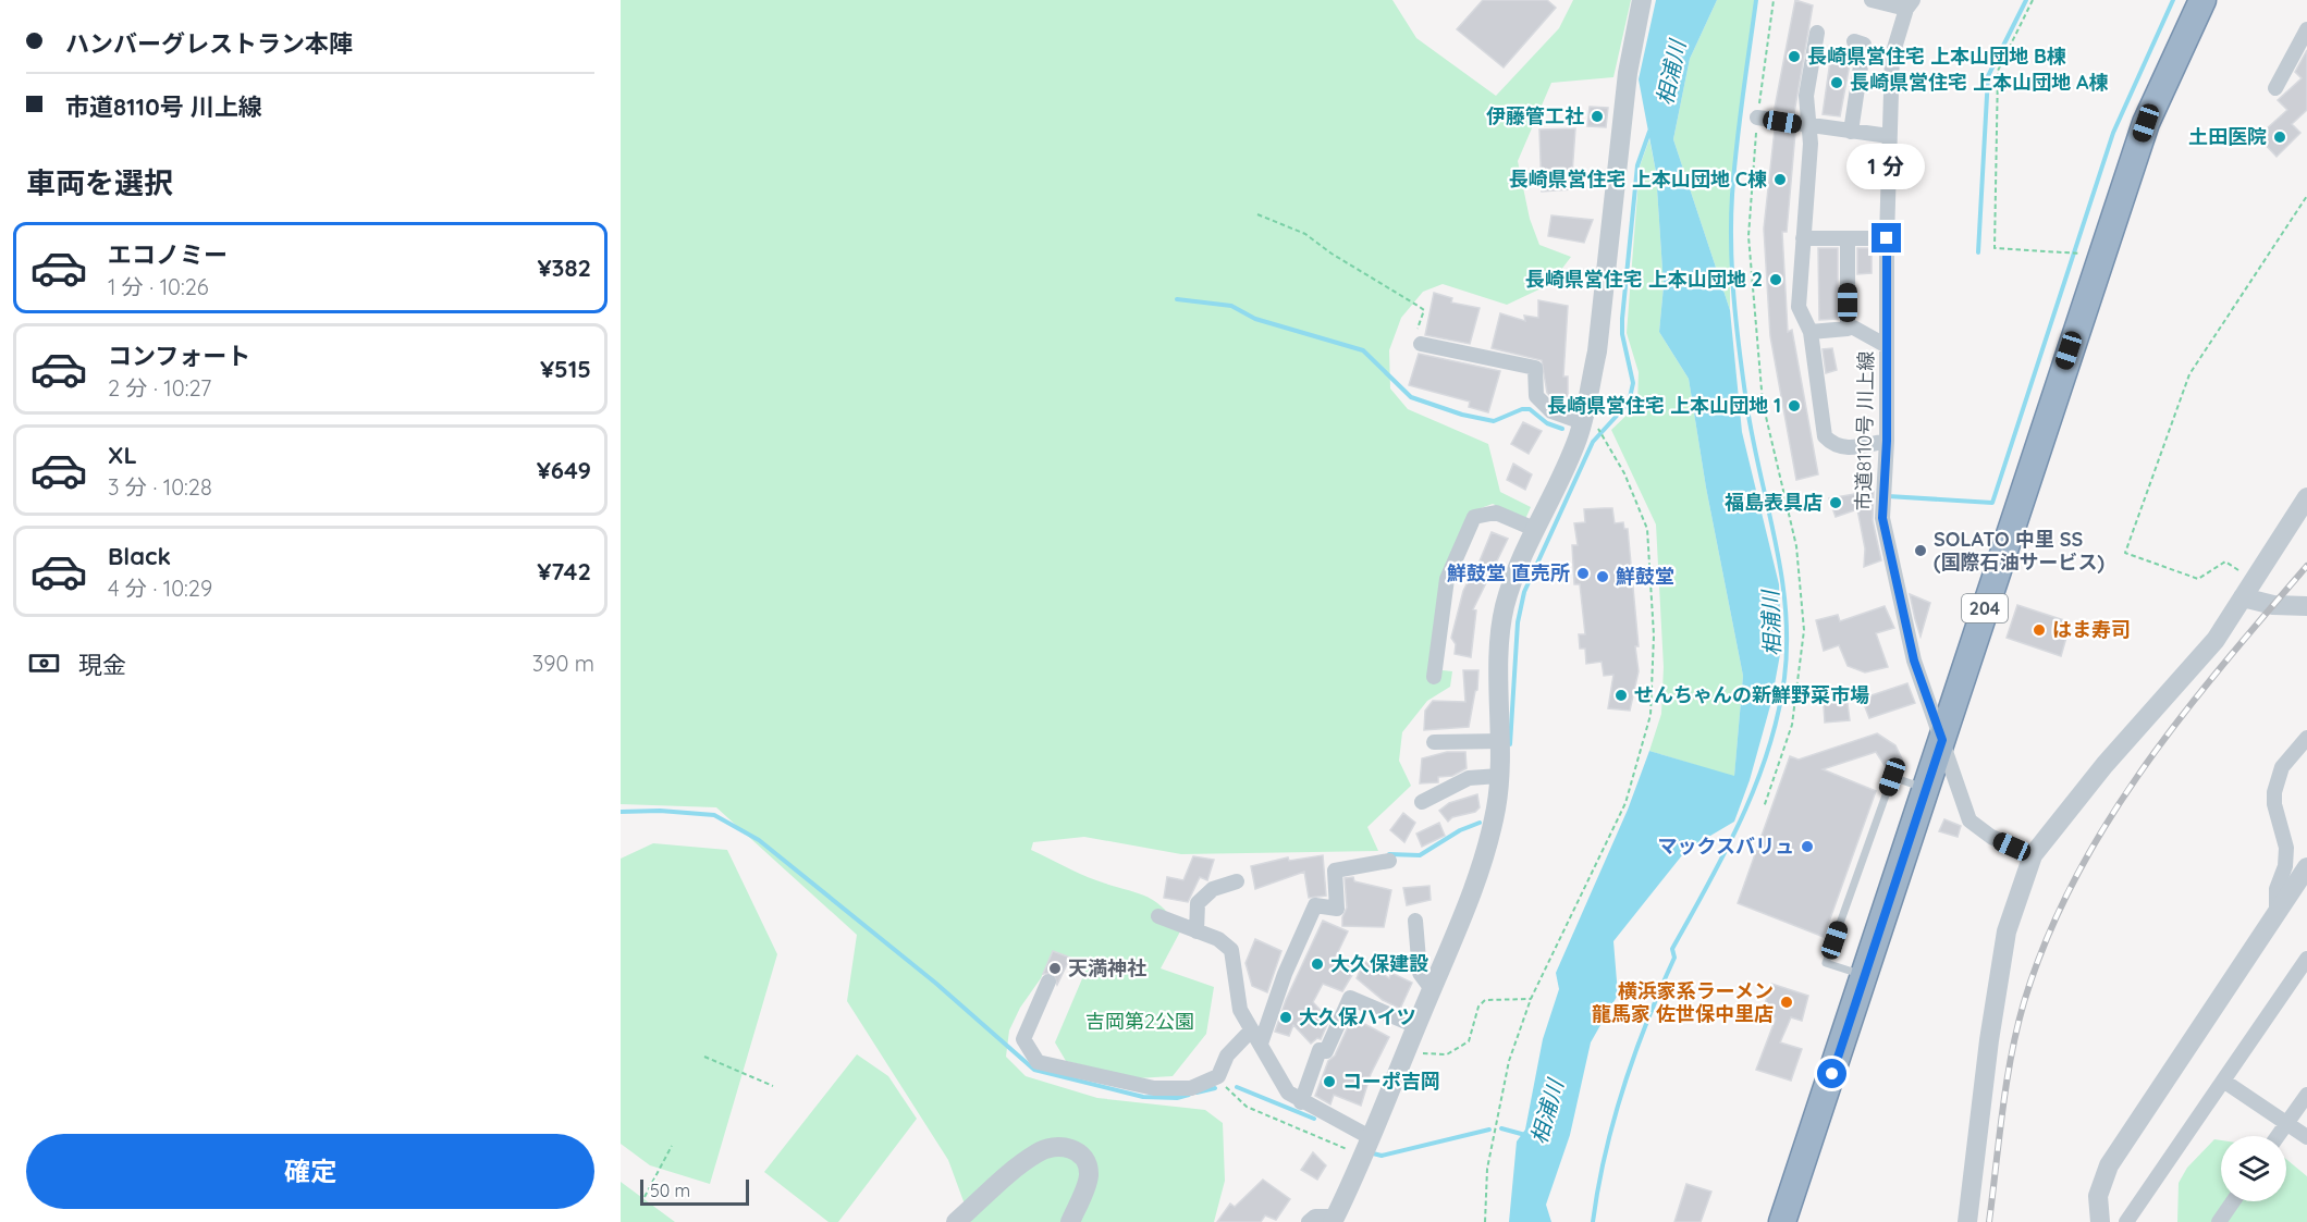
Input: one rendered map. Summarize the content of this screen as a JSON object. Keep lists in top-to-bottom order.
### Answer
{
  "streets": {
    "highway": ["204"],
    "street": ["市道8110号 川上線"]
  },
  "crossings": [
    ["市道8110号 川上線", "204"]
  ],
  "water": ["相浦川"],
  "parks": ["吉岡第2公園"],
  "places": [
    "長崎県営住宅 上本山団地 B棟",
    "長崎県営住宅 上本山団地 A棟",
    "伊藤管工社",
    "土田医院",
    "長崎県営住宅 上本山団地 C棟",
    "長崎県営住宅 上本山団地 2",
    "長崎県営住宅 上本山団地 1",
    "福島表具店",
    "SOLATO 中里 SS (国際石油サービス)",
    "鮮鼓堂 直売所",
    "鮮鼓堂",
    "はま寿司",
    "せんちゃんの新鮮野菜市場",
    "マックスバリュ",
    "大久保建設",
    "天満神社",
    "横浜家系ラーメン 龍馬家 佐世保中里店",
    "大久保ハイツ",
    "コーポ吉岡"
  ],
  "scale_bar": "50 m",
  "page": {
    "banner": ["ハンバーグレストラン本陣", "市道8110号 川上線"],
    "heading": "車両を選択",
    "bubble": "1 分",
    "list": [
      {
        "name": "エコノミー",
        "note": "1 分 · 10:26",
        "value": "¥382"
      },
      {
        "name": "コンフォート",
        "note": "2 分 · 10:27",
        "value": "¥515"
      },
      {
        "name": "XL",
        "note": "3 分 · 10:28",
        "value": "¥649"
      },
      {
        "name": "Black",
        "note": "4 分 · 10:29",
        "value": "¥742"
      }
    ],
    "pay": ["現金", "390 m"],
    "buttons": "確定",
    "scale": "50 m"
  }
}
